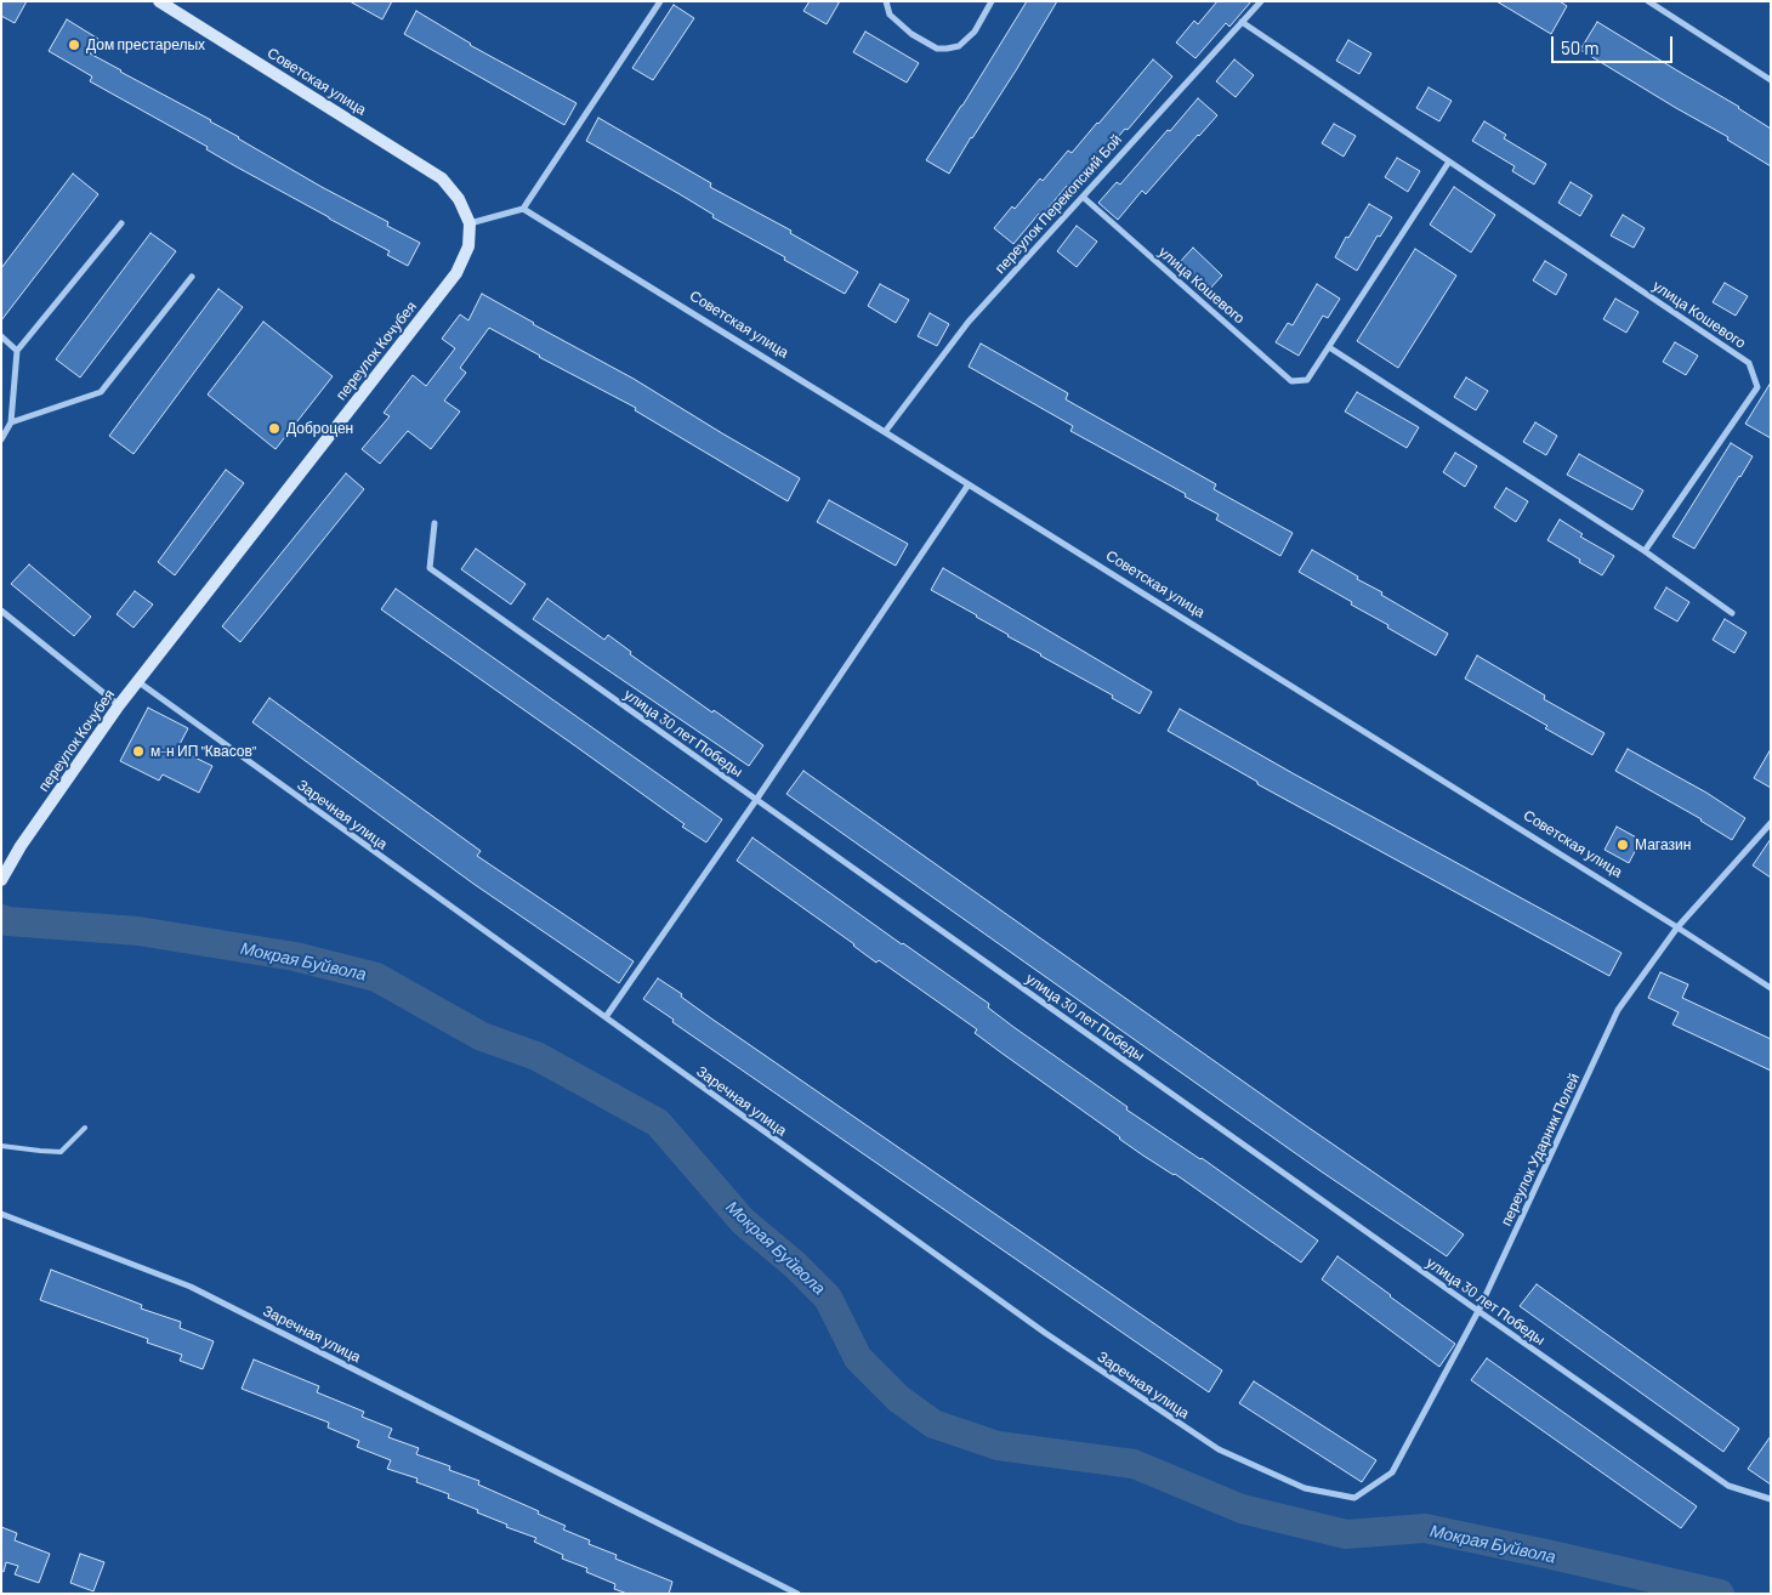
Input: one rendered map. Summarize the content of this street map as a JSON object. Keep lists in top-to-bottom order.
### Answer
{
  "streets": {
    "main road": ["Советская улица", "переулок Кочубея"],
    "street": [
      "переулок Перекопский Бой",
      "улица Кошевого",
      "улица 30 лет Победы",
      "Заречная улица",
      "переулок Ударник Полей"
    ]
  },
  "crossings": [
    ["Советская улица", "переулок Перекопский Бой"],
    ["Советская улица", "переулок Кочубея"],
    ["Советская улица", "переулок Ударник Полей"],
    ["переулок Перекопский Бой", "улица Кошевого"],
    ["переулок Кочубея", "Заречная улица"],
    ["улица 30 лет Победы", "переулок Ударник Полей"],
    ["Заречная улица", "переулок Ударник Полей"]
  ],
  "water": ["Мокрая Буйвола"],
  "places": [
    "Дом престарелых",
    "Доброцен",
    "м-н ИП \"Квасов\"",
    "Магазин"
  ],
  "scale_bar": "50 m"
}
